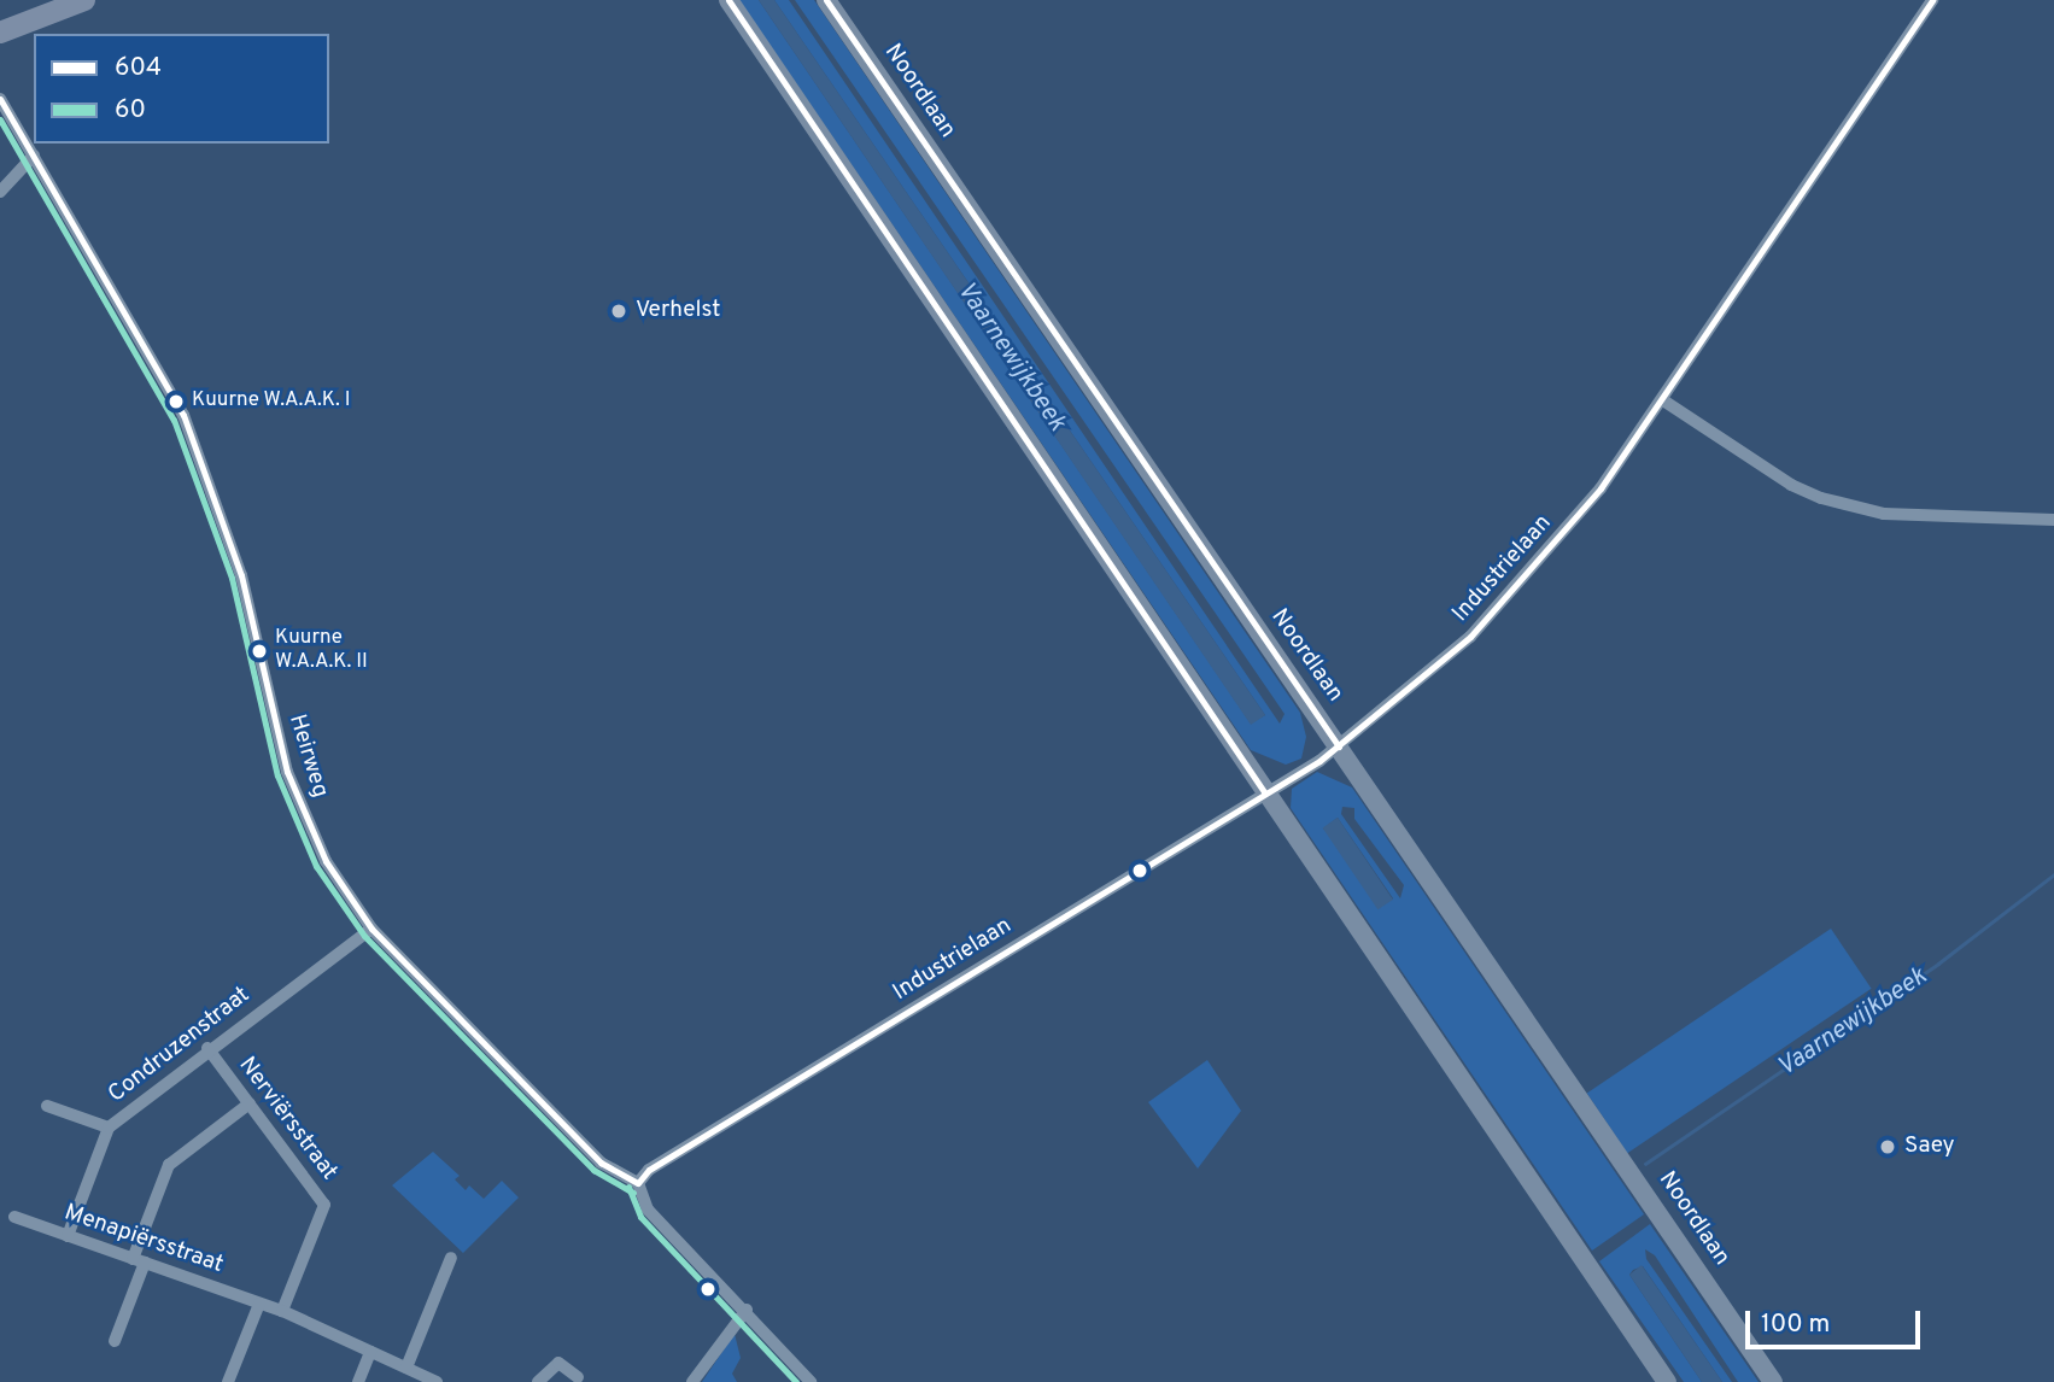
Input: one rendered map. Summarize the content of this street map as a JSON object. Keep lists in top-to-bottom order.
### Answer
{
  "streets": {
    "street": [
      "Noordlaan",
      "Industrielaan",
      "Heirweg",
      "Condruzenstraat",
      "Nerviërsstraat",
      "Menapiërsstraat"
    ]
  },
  "crossings": [
    ["Noordlaan", "Industrielaan"],
    ["Industrielaan", "Heirweg"],
    ["Heirweg", "Condruzenstraat"],
    ["Condruzenstraat", "Nerviërsstraat"],
    ["Condruzenstraat", "Menapiërsstraat"],
    ["Nerviërsstraat", "Menapiërsstraat"]
  ],
  "water": ["Vaarnewijkbeek"],
  "places": [
    "Verhelst",
    "Kuurne W.A.A.K. I",
    "Kuurne W.A.A.K. II",
    "Saey"
  ],
  "lines": ["transit line 604", "transit line 60"],
  "legend": ["604", "60"],
  "scale_bar": "100 m"
}
